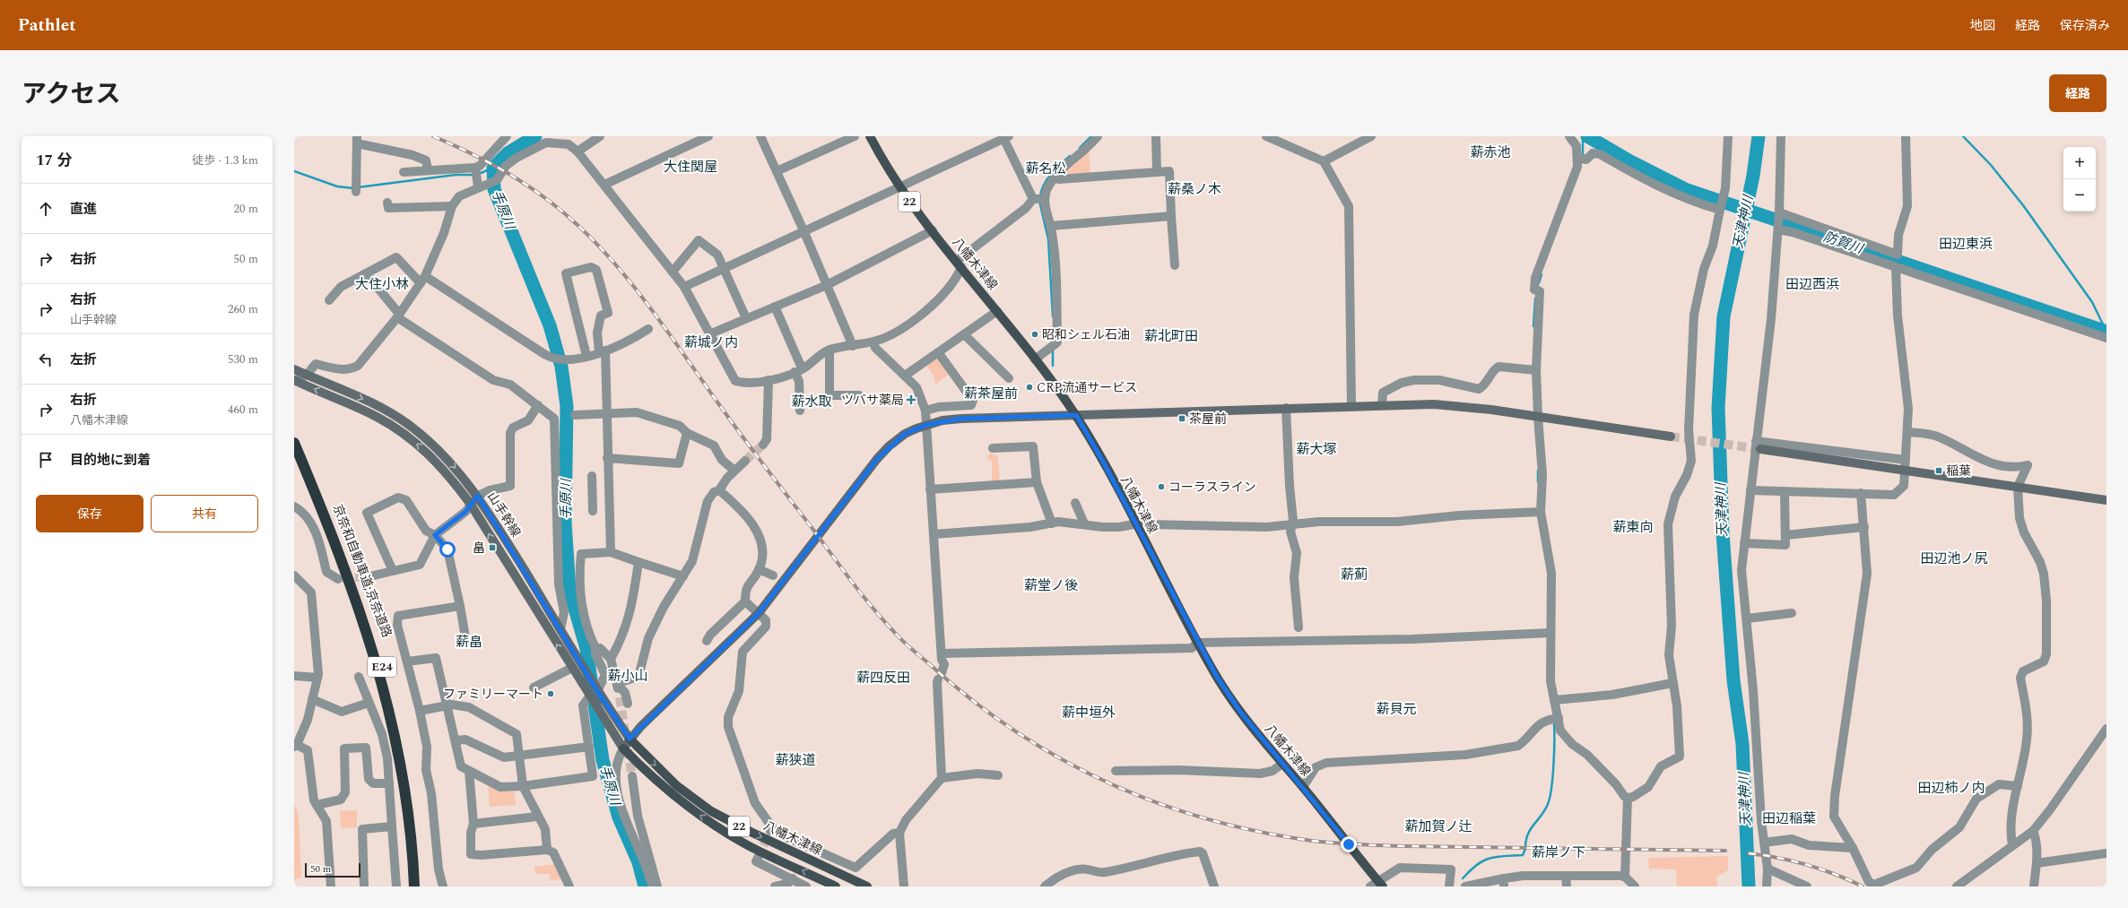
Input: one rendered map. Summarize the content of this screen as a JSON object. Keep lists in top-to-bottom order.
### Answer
{
  "streets": {
    "highway": ["京奈和自動車道;京奈道路", "E24"],
    "main road": ["22", "八幡木津線"],
    "street": ["山手幹線"]
  },
  "crossings": [
    ["八幡木津線", "山手幹線"]
  ],
  "districts": [
    "薪赤池",
    "大住関屋",
    "薪名松",
    "薪桑ノ木",
    "田辺東浜",
    "大住小林",
    "田辺西浜",
    "薪北町田",
    "薪城ノ内",
    "薪茶屋前",
    "薪水取",
    "薪大塚",
    "薪東向",
    "田辺池ノ尻",
    "薪薊",
    "薪堂ノ後",
    "薪畠",
    "薪小山",
    "薪四反田",
    "薪貝元",
    "薪中垣外",
    "薪狭道",
    "田辺柿ノ内",
    "田辺稲葉",
    "薪加賀ノ辻",
    "薪岸ノ下"
  ],
  "water": ["手原川", "天津神川", "防賀川"],
  "places": {
    "other": [
      "昭和シェル石油",
      "CRP流通サービス",
      "コーラスライン",
      "ファミリーマート"
    ],
    "health": ["ツバサ薬局"],
    "transit": ["茶屋前", "稲葉", "畠"]
  },
  "scale_bar": "50 m",
  "page": {
    "header": "Pathlet",
    "nav": ["地図", "経路", "保存済み"],
    "title": "アクセス",
    "buttons": [
      "経路",
      ["保存", "共有"]
    ],
    "heading": ["17 分", "徒歩 · 1.3 km"],
    "map_buttons": ["+", "−"],
    "list": [
      ["直進", "20 m"],
      ["右折", "50 m"],
      ["右折", "山手幹線", "260 m"],
      ["左折", "530 m"],
      ["右折", "八幡木津線", "460 m"],
      "目的地に到着"
    ],
    "scale": "50 m"
  }
}
